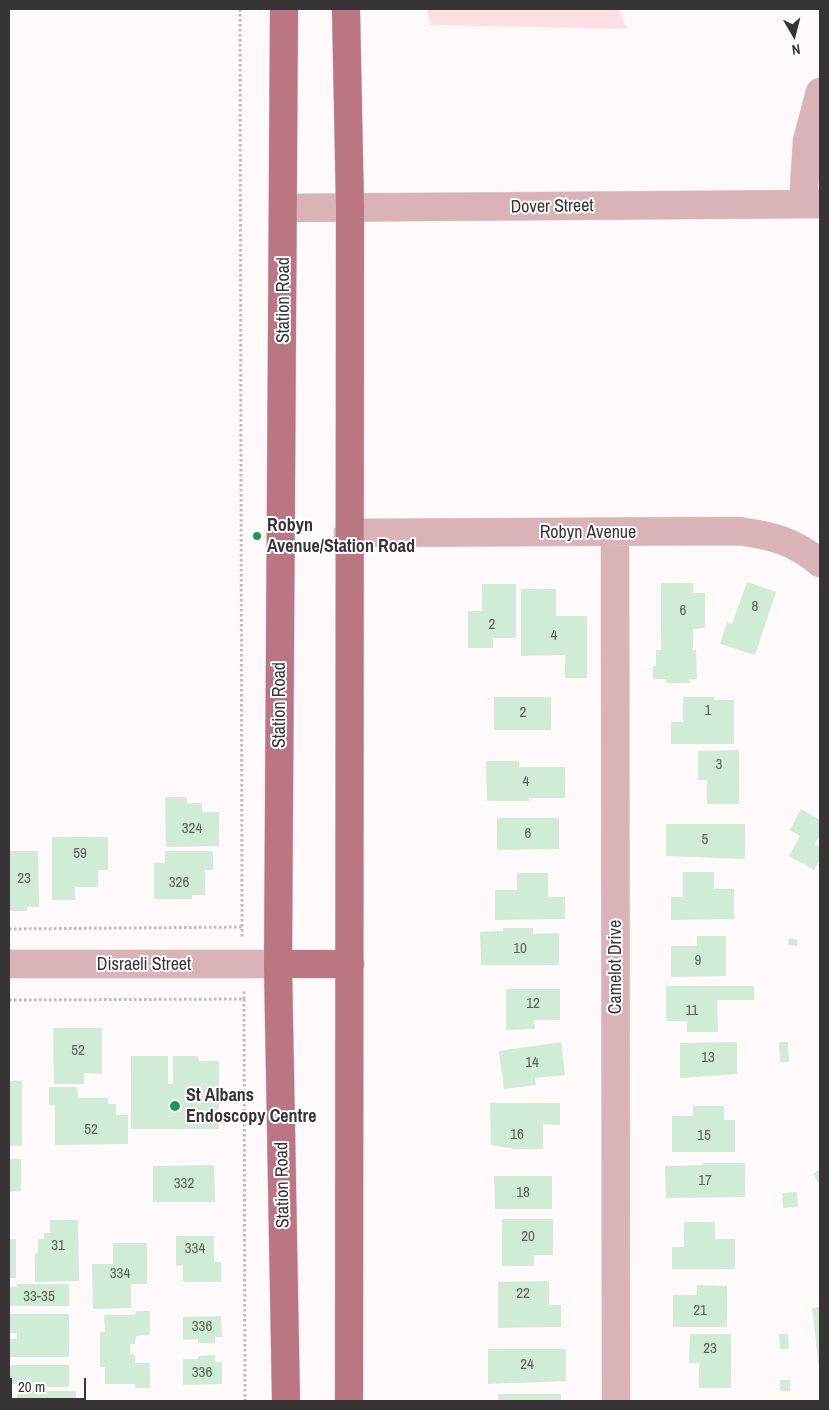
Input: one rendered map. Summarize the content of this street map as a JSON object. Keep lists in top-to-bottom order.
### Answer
{
  "streets": {
    "main road": ["Station Road"],
    "street": [
      "Dover Street",
      "Robyn Avenue",
      "Disraeli Street",
      "Camelot Drive"
    ]
  },
  "crossings": [
    ["Dover Street", "Station Road"],
    ["Station Road", "Disraeli Street"],
    ["Robyn Avenue", "Camelot Drive"]
  ],
  "places": ["Robyn Avenue/Station Road", "St Albans Endoscopy Centre"],
  "house_numbers": [
    "8",
    "6",
    "2",
    "4",
    "1",
    "2",
    "3",
    "4",
    "324",
    "6",
    "5",
    "59",
    "23",
    "326",
    "10",
    "9",
    "12",
    "11",
    "52",
    "13",
    "14",
    "52",
    "16",
    "15",
    "17",
    "332",
    "18",
    "20",
    "31",
    "334",
    "334",
    "22",
    "33-35",
    "21",
    "336",
    "23",
    "24",
    "336"
  ],
  "scale_bar": "20 m",
  "north": "bottom"
}
